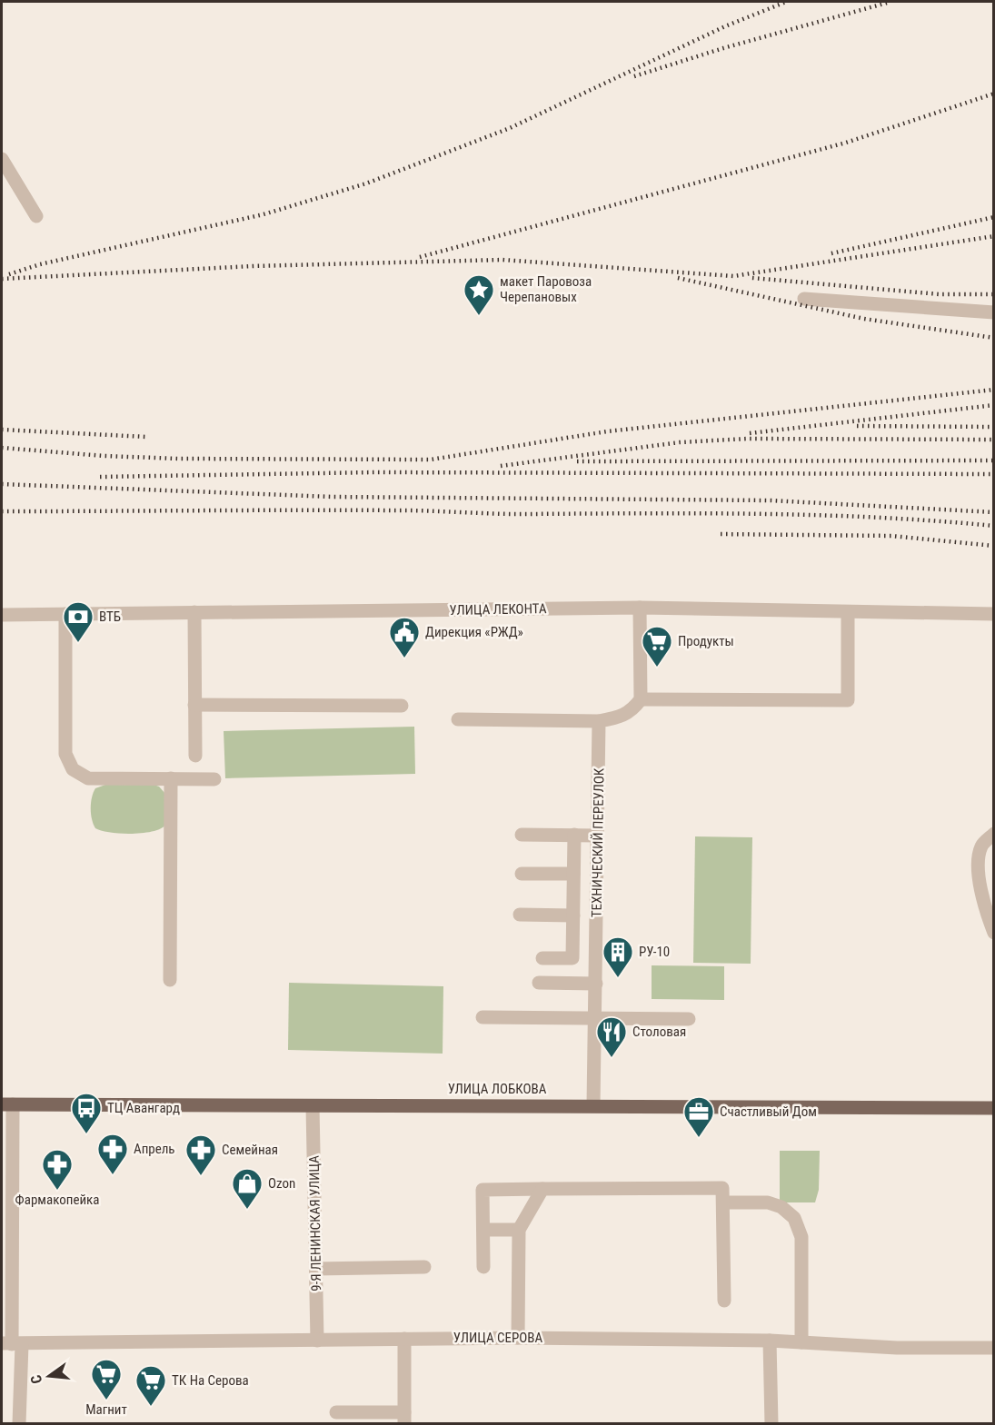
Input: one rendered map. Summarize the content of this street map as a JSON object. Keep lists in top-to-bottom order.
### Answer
{
  "streets": {
    "main road": ["УЛИЦА ЛОБКОВА"],
    "street": [
      "УЛИЦА ЛЕКОНТА",
      "ТЕХНИЧЕСКИЙ ПЕРЕУЛОК",
      "9-Я ЛЕНИНСКАЯ УЛИЦА",
      "УЛИЦА СЕРОВА"
    ]
  },
  "crossings": [
    ["ТЕХНИЧЕСКИЙ ПЕРЕУЛОК", "УЛИЦА ЛОБКОВА"],
    ["УЛИЦА ЛОБКОВА", "9-Я ЛЕНИНСКАЯ УЛИЦА"],
    ["9-Я ЛЕНИНСКАЯ УЛИЦА", "УЛИЦА СЕРОВА"]
  ],
  "places": {
    "place": ["макет Паровоза Черепановых"],
    "bank": ["ВТБ"],
    "public building": ["Дирекция «РЖД»"],
    "supermarket": ["Продукты", "Магнит", "ТК На Серова"],
    "building": ["РУ-10"],
    "restaurant": ["Столовая"],
    "bus stop": ["ТЦ Авангард"],
    "office": ["Счастливый Дом"],
    "pharmacy": ["Апрель", "Семейная", "Фармакопейка"],
    "shop": ["Ozon"]
  },
  "north": "left"
}
